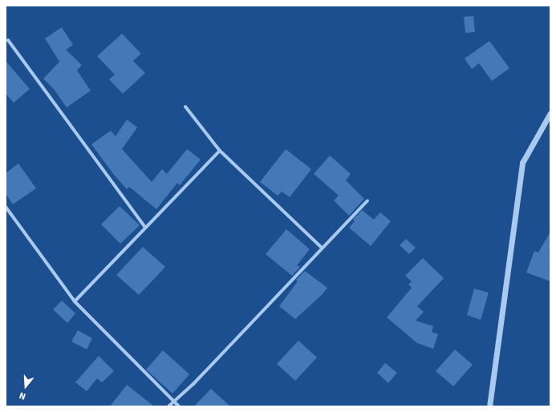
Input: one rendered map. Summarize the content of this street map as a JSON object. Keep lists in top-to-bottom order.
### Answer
{
  "north": "bottom"
}
